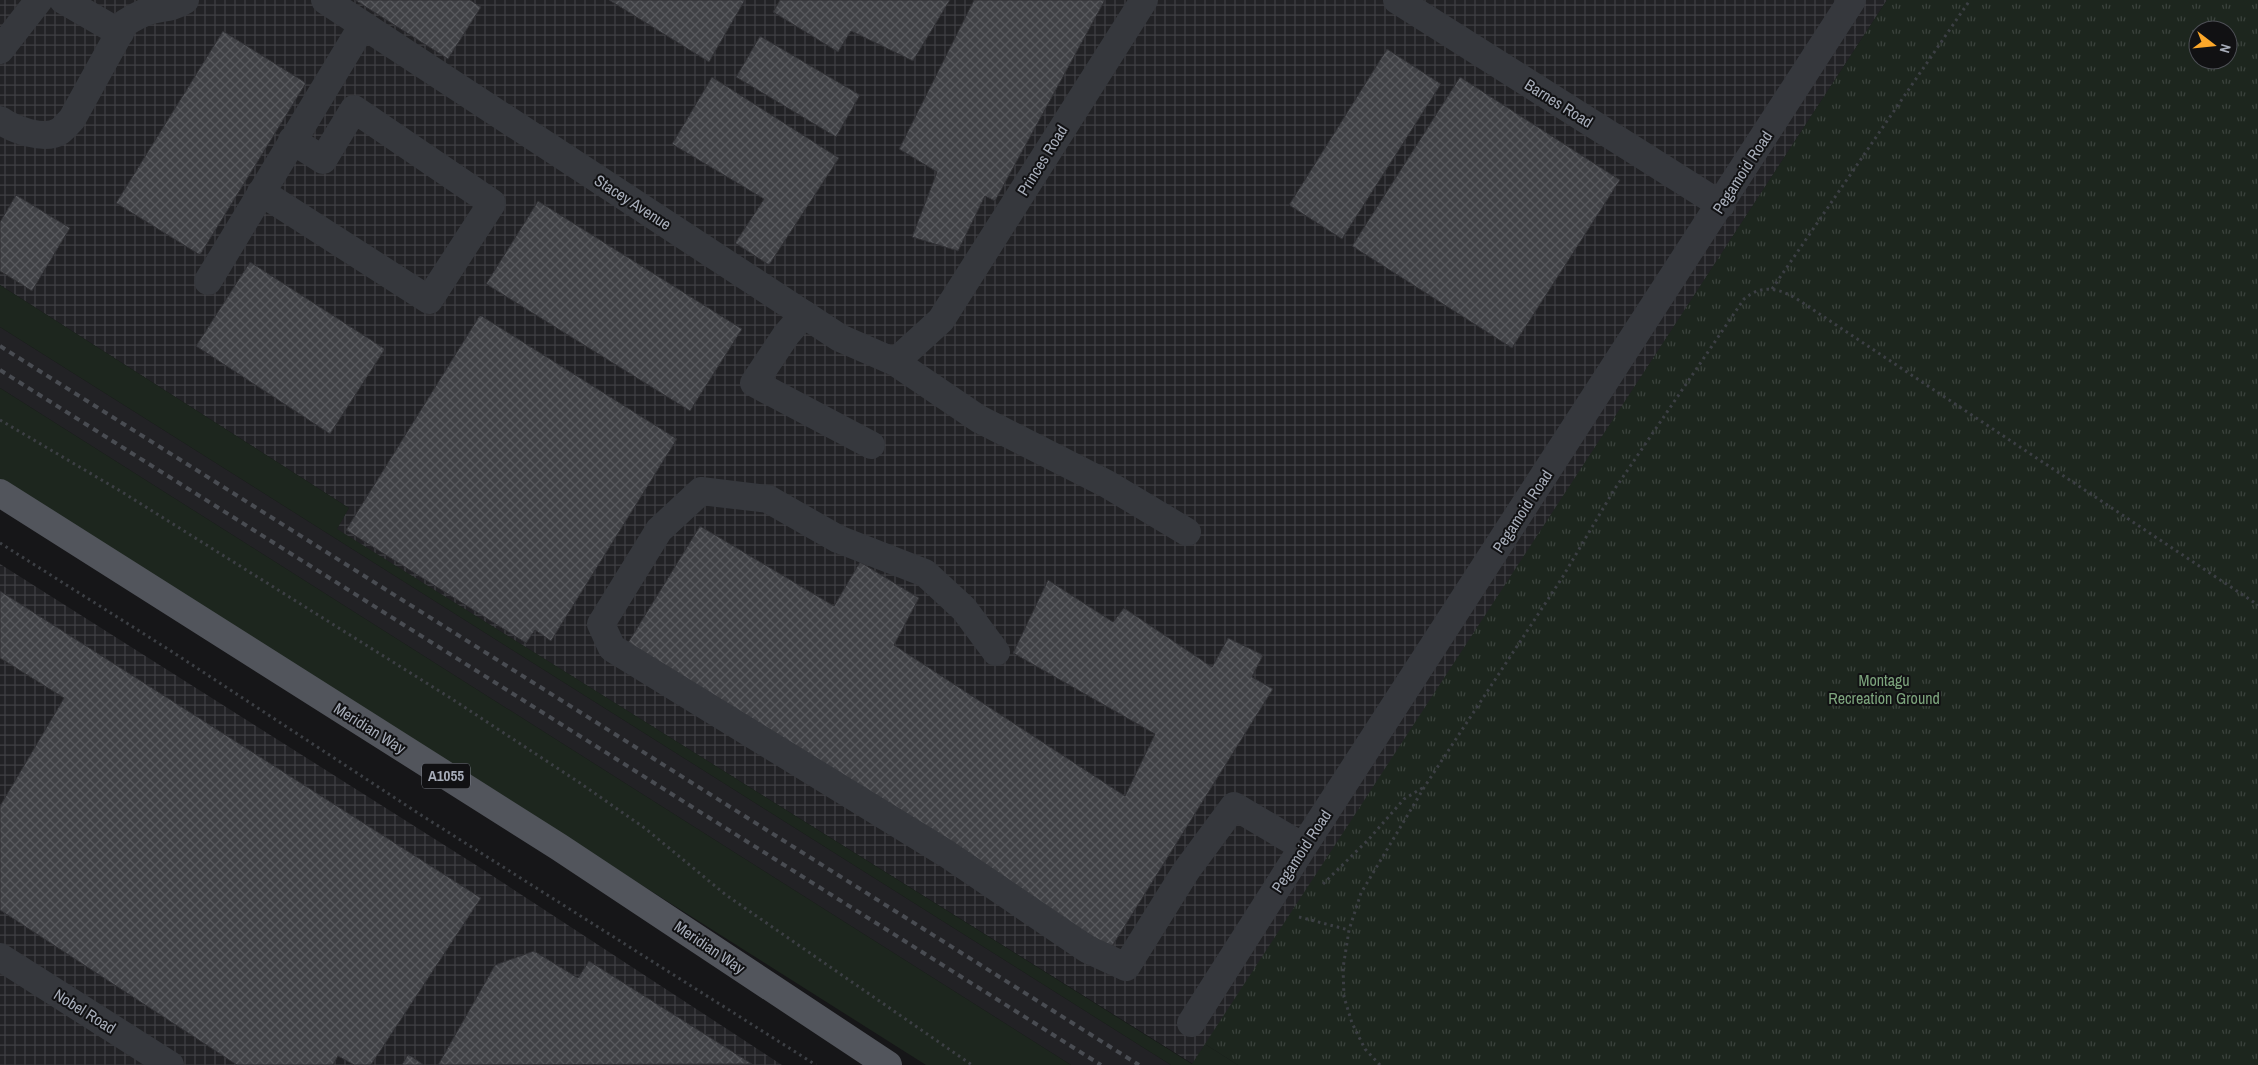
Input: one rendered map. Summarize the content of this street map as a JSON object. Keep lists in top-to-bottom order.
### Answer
{
  "streets": {
    "main road": ["Meridian Way", "A1055"],
    "street": [
      "Barnes Road",
      "Princes Road",
      "Pegamoid Road",
      "Stacey Avenue",
      "Nobel Road"
    ]
  },
  "crossings": [
    ["Barnes Road", "Pegamoid Road"],
    ["Princes Road", "Stacey Avenue"]
  ],
  "parks": ["Montagu Recreation Ground"],
  "north": "right"
}
